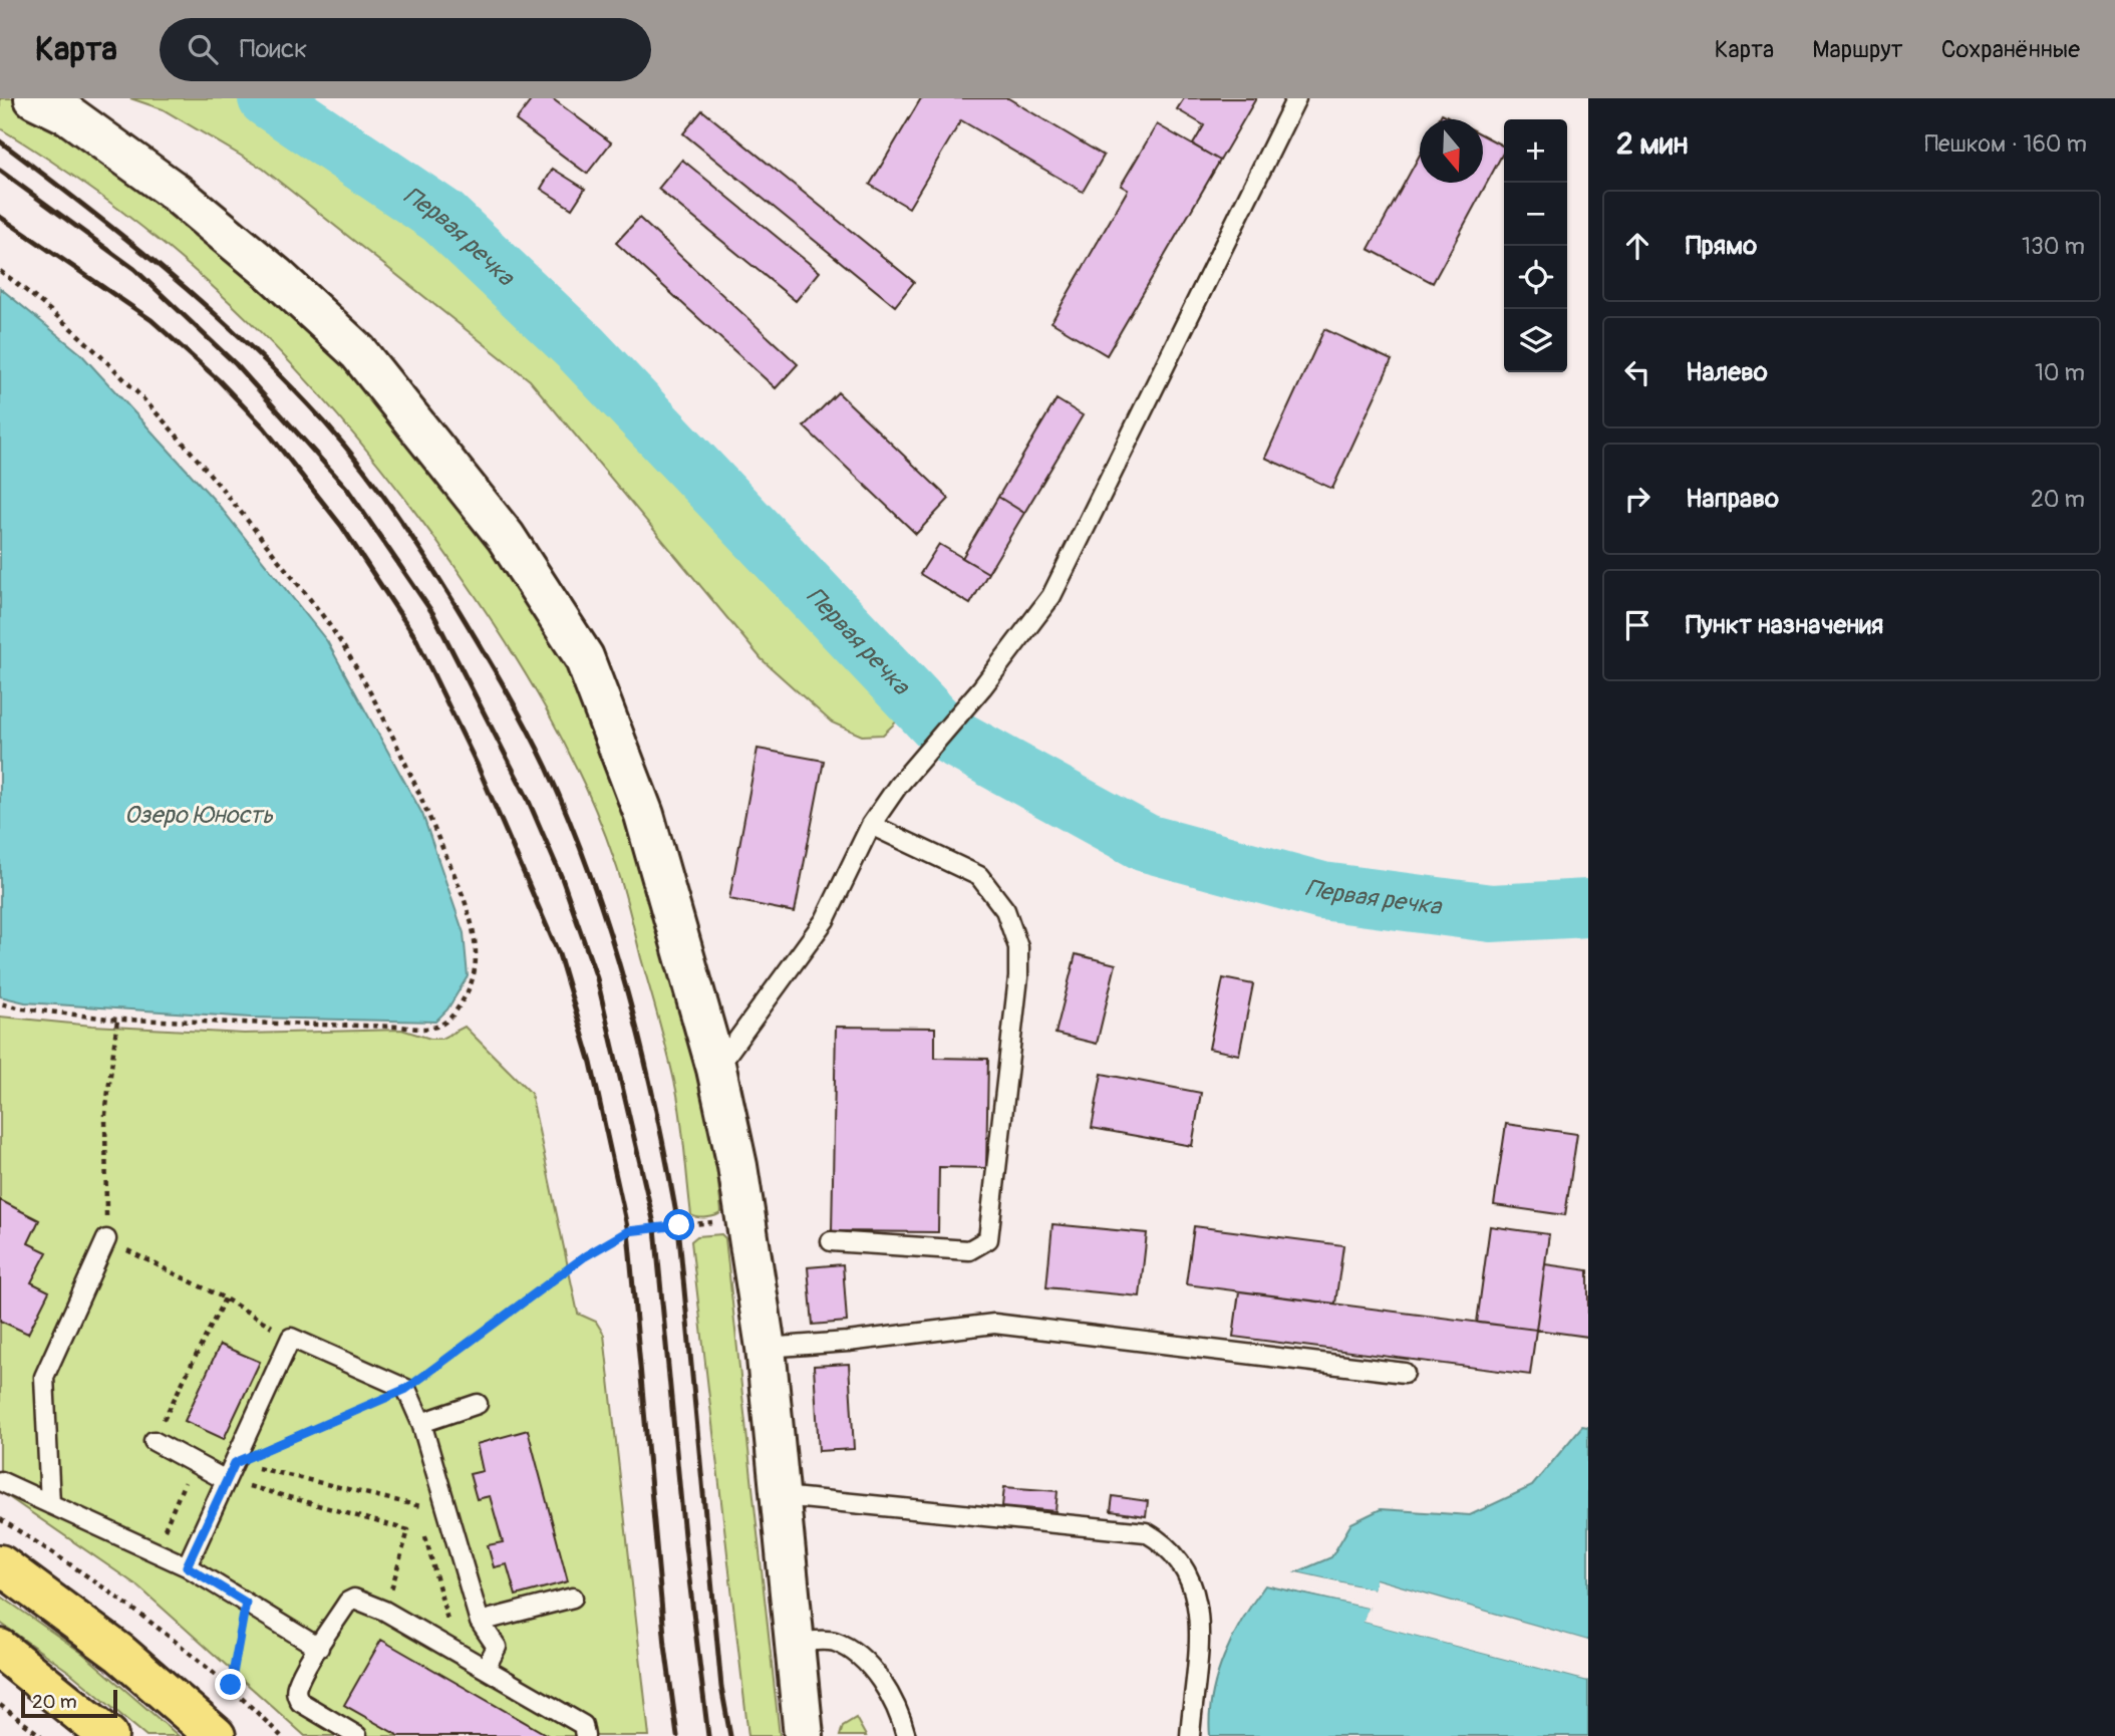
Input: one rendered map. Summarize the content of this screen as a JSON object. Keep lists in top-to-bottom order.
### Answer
{
  "water": ["Первая речка", "Озеро Юность"],
  "scale_bar": "20 m",
  "north": "bottom",
  "page": {
    "header": "Карта",
    "search": "Поиск",
    "nav": ["Карта", "Маршрут", "Сохранённые"],
    "heading": ["2 мин", "Пешком · 160 m"],
    "map_buttons": ["+", "−"],
    "list": [
      ["Прямо", "130 m"],
      ["Налево", "10 m"],
      ["Направо", "20 m"],
      "Пункт назначения"
    ],
    "scale": "20 m"
  }
}
